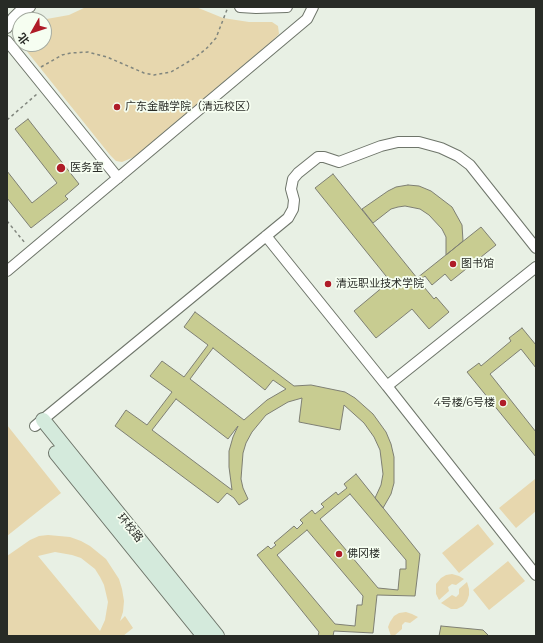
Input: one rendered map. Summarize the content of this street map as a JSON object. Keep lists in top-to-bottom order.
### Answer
{
  "streets": {
    "street": ["环校路"]
  },
  "places": [
    "广东金融学院（清远校区）",
    "医务室",
    "图书馆",
    "清远职业技术学院",
    "4号楼/6号楼",
    "佛冈楼"
  ],
  "north": "bottom left"
}
